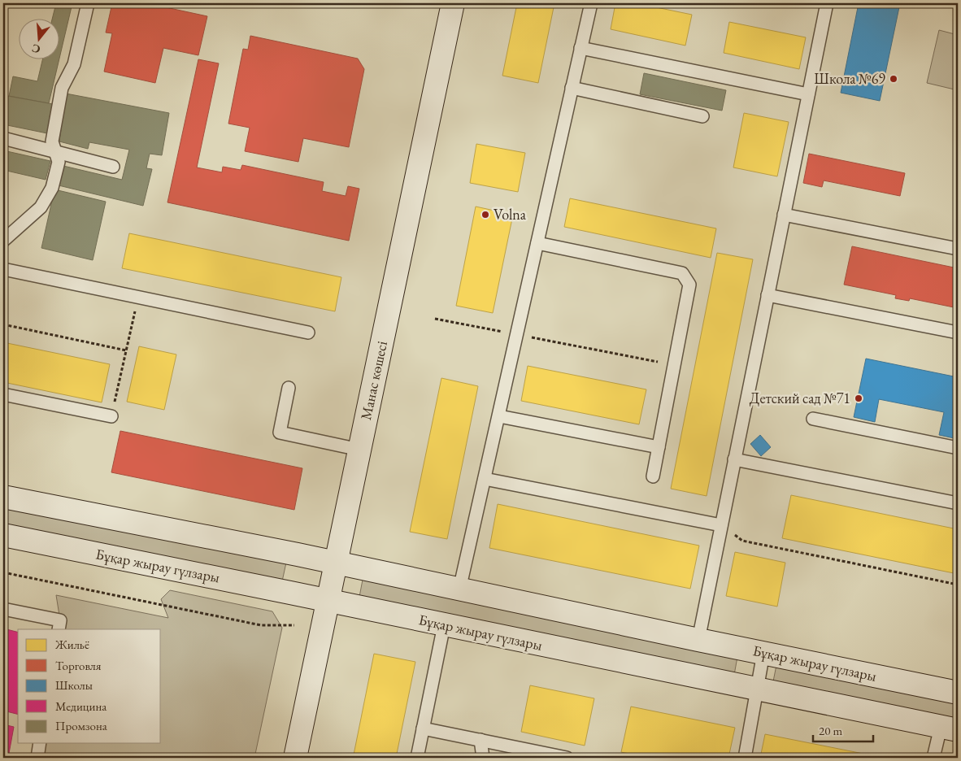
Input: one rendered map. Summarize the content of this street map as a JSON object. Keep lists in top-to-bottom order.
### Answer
{
  "streets": {
    "street": ["Манас көшесі", "Бұқар жырау гүлзары"]
  },
  "crossings": [
    ["Манас көшесі", "Бұқар жырау гүлзары"]
  ],
  "places": ["Школа №69", "Volna", "Детский сад №71"],
  "legend": [
    "Жильё",
    "Торговля",
    "Школы",
    "Медицина",
    "Промзона"
  ],
  "scale_bar": "20 m",
  "north": "bottom"
}
